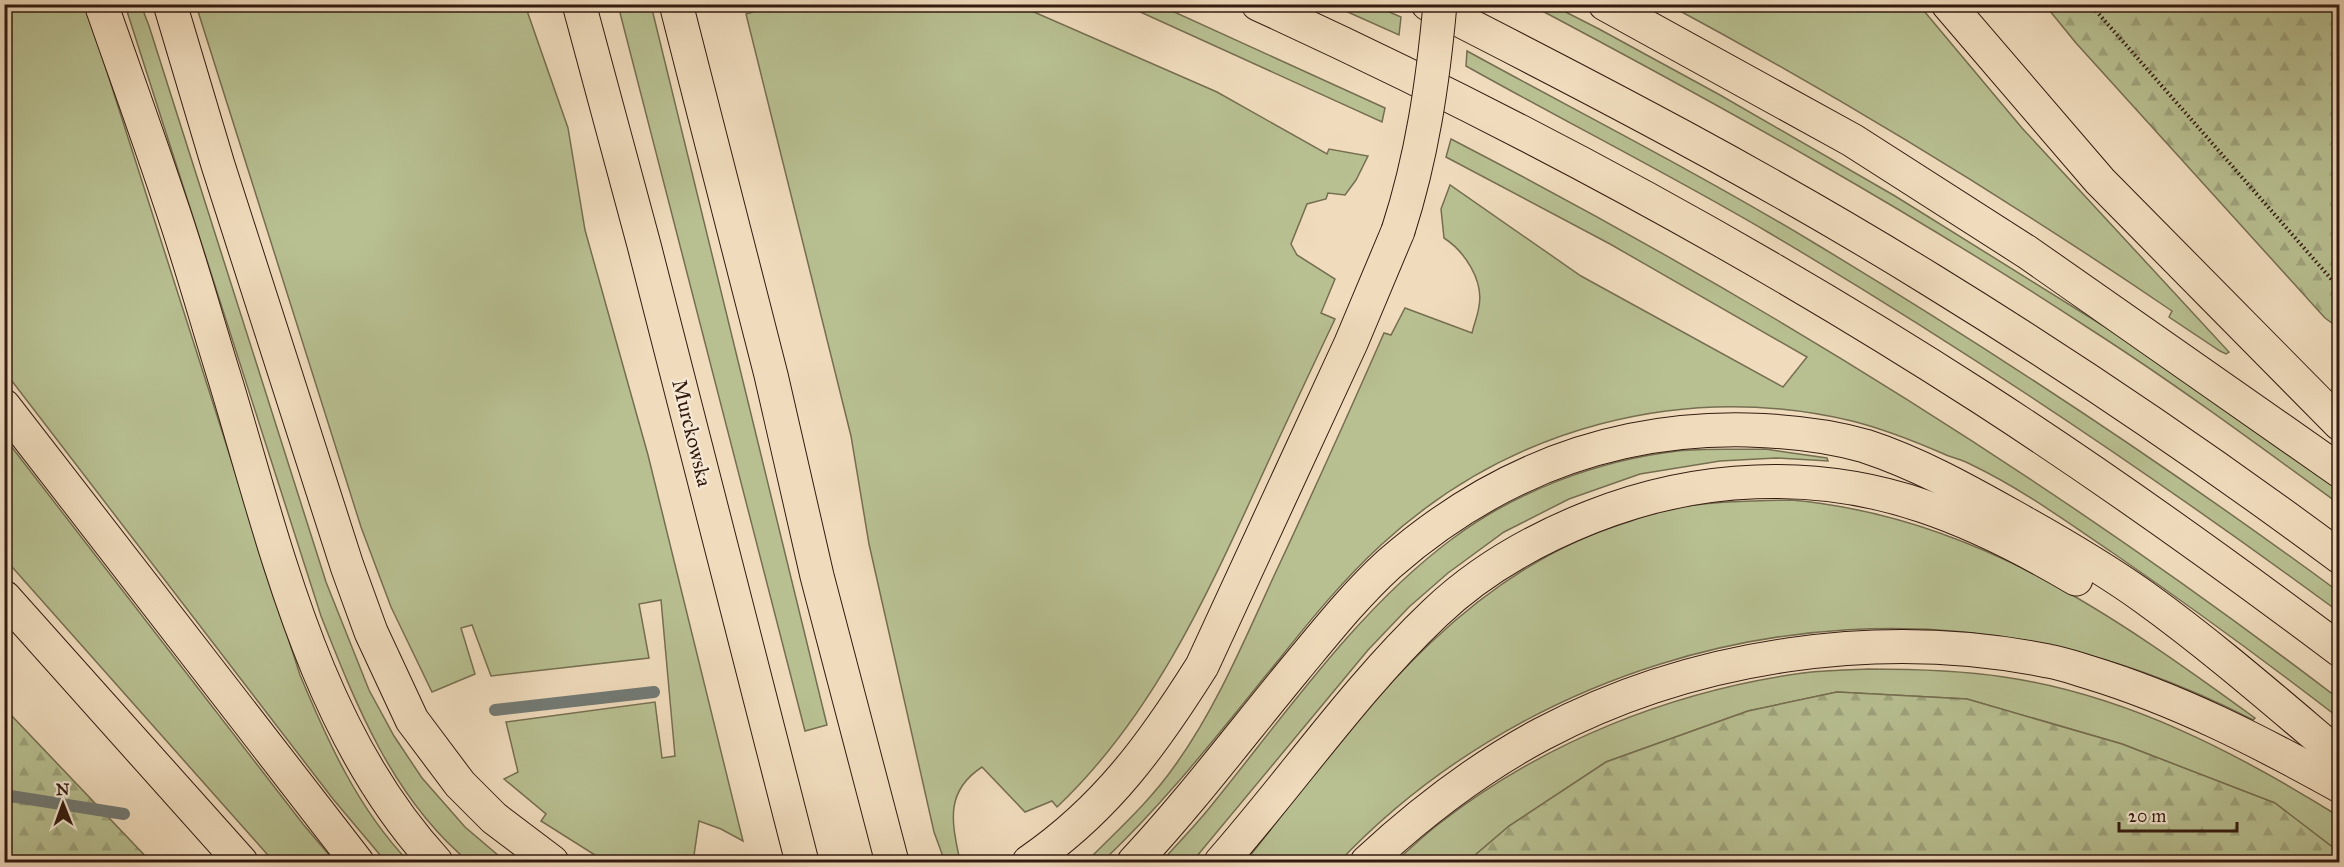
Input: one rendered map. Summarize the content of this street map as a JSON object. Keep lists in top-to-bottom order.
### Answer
{
  "streets": {
    "main road": ["Murckowska"]
  },
  "scale_bar": "20 m",
  "north": "top"
}
